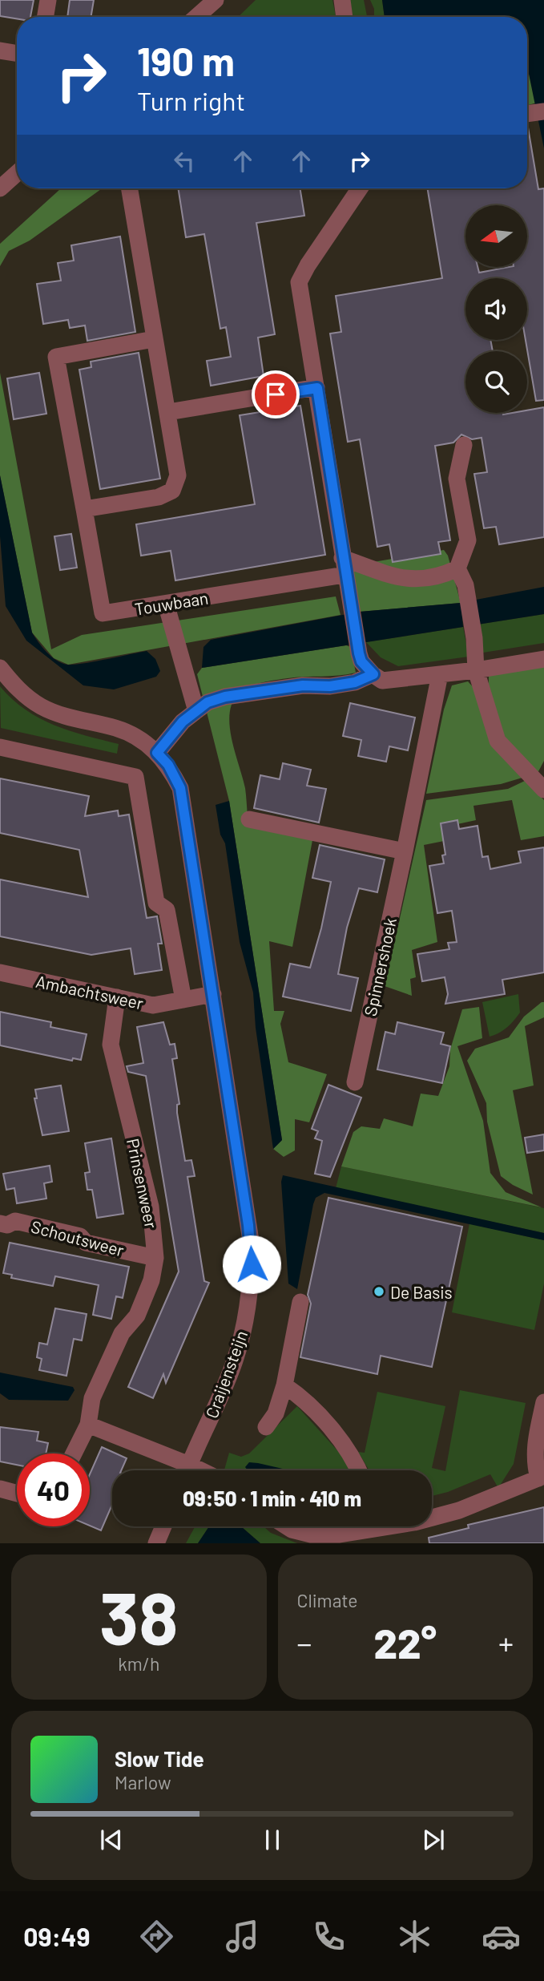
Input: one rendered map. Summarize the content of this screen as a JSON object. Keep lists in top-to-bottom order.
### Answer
{
  "streets": {
    "street": [
      "Touwbaan",
      "Spinnershoek",
      "Ambachtsweer",
      "Prinsenweer",
      "Schoutsweer",
      "Craijensteijn"
    ]
  },
  "crossings": [
    ["Ambachtsweer", "Prinsenweer"],
    ["Ambachtsweer", "Craijensteijn"],
    ["Prinsenweer", "Schoutsweer"]
  ],
  "places": ["De Basis"],
  "north": "left",
  "page": {
    "turn": ["190 m", "Turn right"],
    "limit": "40",
    "trip": "09:50 · 1 min · 410 m",
    "tile": [
      ["38", "km/h"],
      "Climate"
    ],
    "heat": ["−", "22°", "+"],
    "song": ["Slow Tide", "Marlow"],
    "tabs": "09:49"
  }
}
